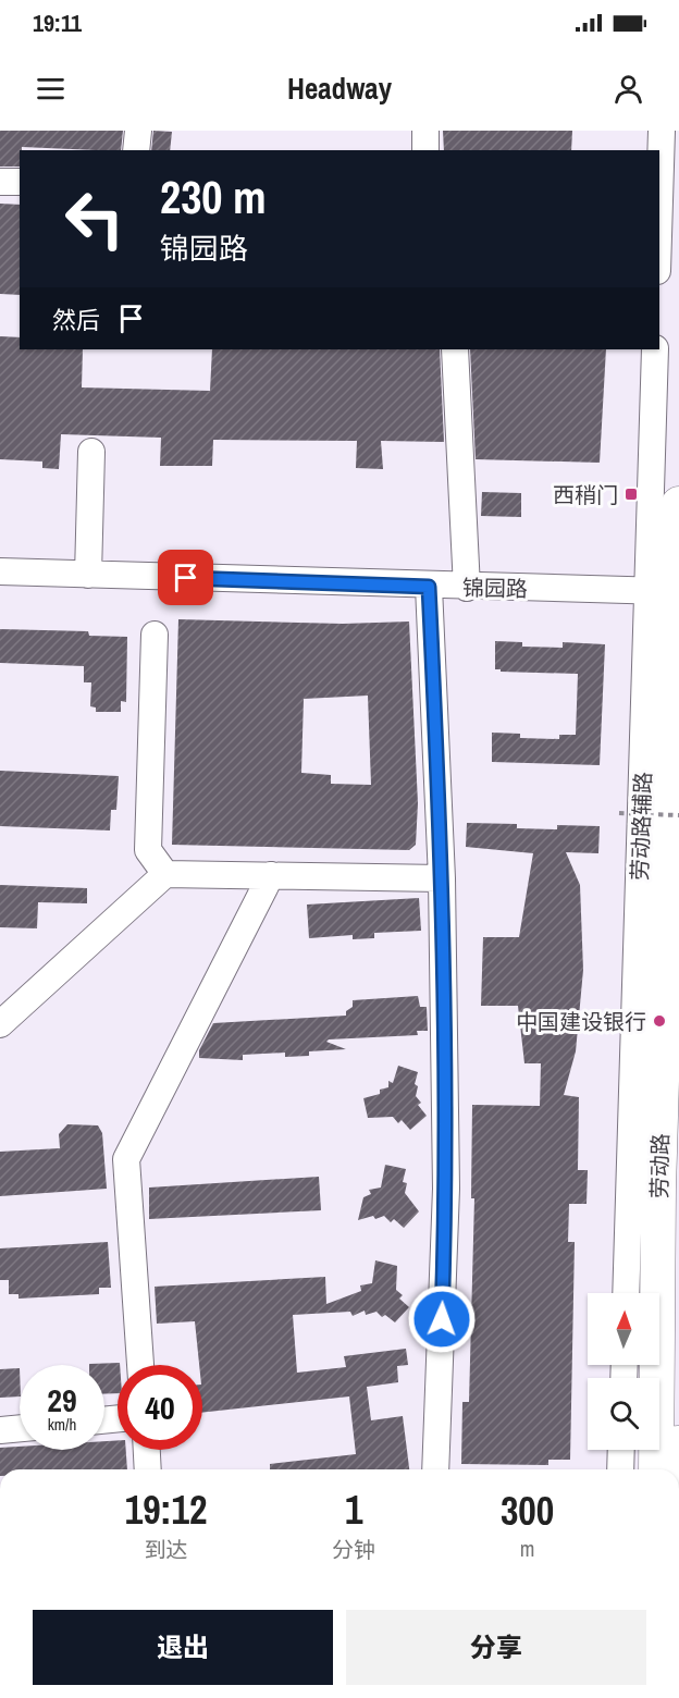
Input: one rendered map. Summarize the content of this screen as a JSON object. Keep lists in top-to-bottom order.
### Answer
{
  "streets": {
    "main road": ["劳动路"],
    "street": ["锦园路", "劳动路辅路"]
  },
  "crossings": [
    ["锦园路", "劳动路辅路"],
    ["锦园路", "劳动路"],
    ["劳动路辅路", "劳动路"]
  ],
  "places": {
    "transit": ["西稍门"],
    "other": ["中国建设银行"]
  },
  "north": "top",
  "page": {
    "status": "19:11",
    "header": "Headway",
    "turn": ["230 m", "锦园路"],
    "then": "然后",
    "speed": "29 km/h",
    "limit": "40",
    "eta": [
      "19:12",
      "到达",
      "1",
      "分钟",
      "300",
      "m"
    ],
    "buttons": ["退出", "分享"]
  }
}
